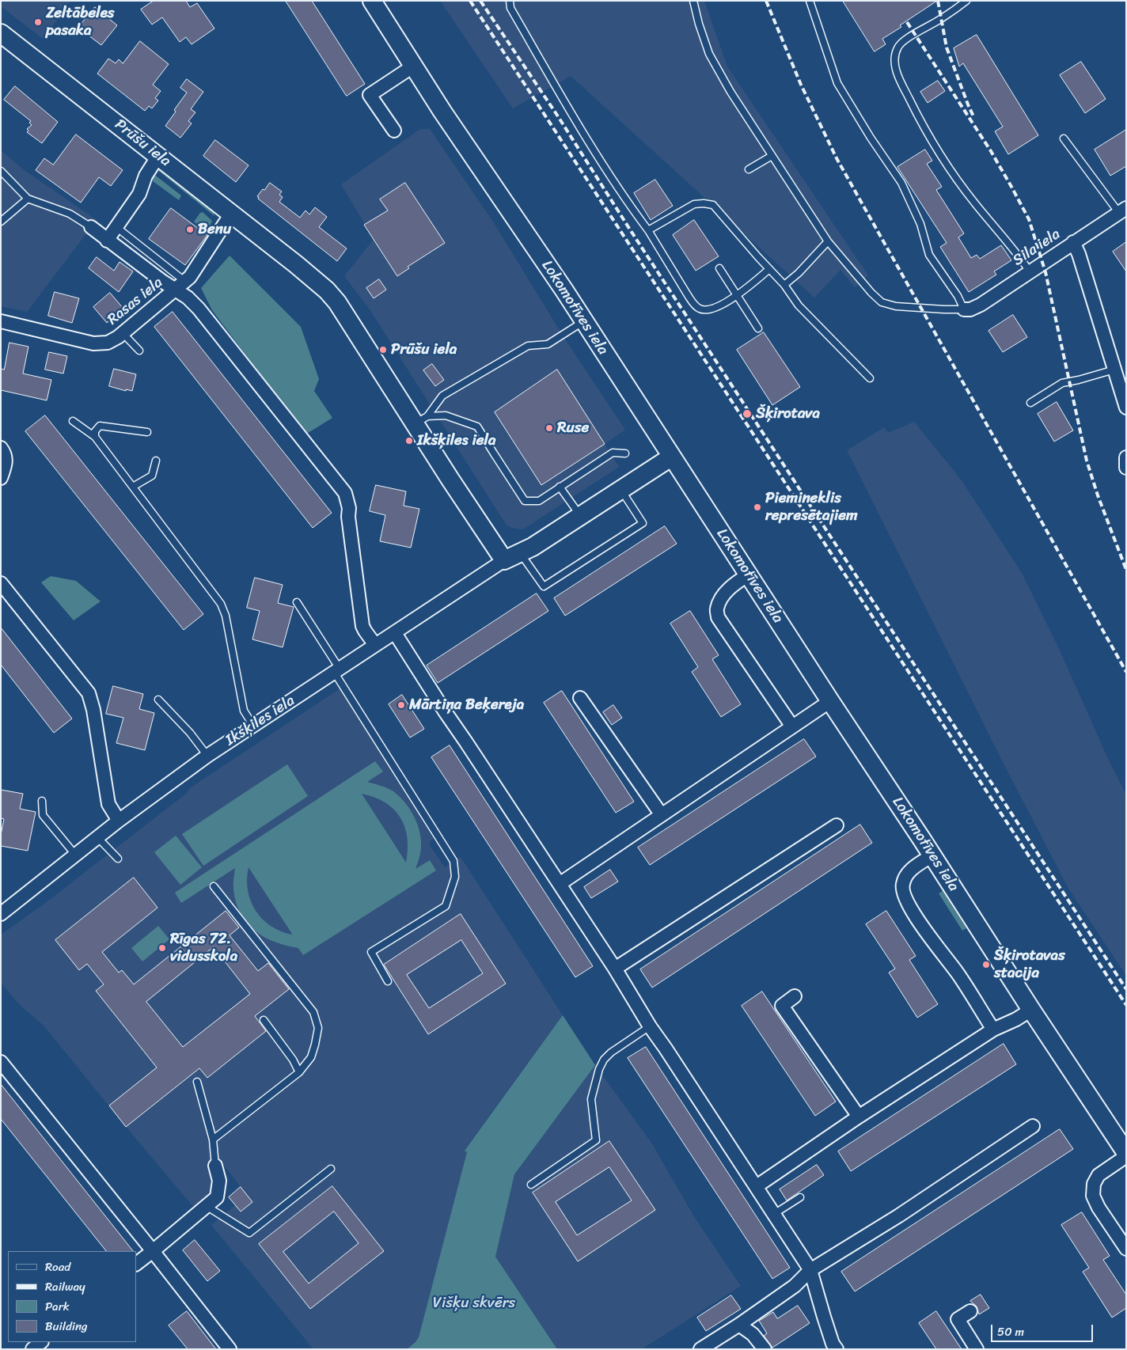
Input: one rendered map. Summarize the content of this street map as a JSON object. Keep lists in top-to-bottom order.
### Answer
{
  "streets": {
    "street": [
      "Prūšu iela",
      "Sila iela",
      "Rasas iela",
      "Lokomotīves iela",
      "Ikšķiles iela"
    ]
  },
  "crossings": [
    ["Prūšu iela", "Rasas iela"],
    ["Prūšu iela", "Ikšķiles iela"],
    ["Lokomotīves iela", "Ikšķiles iela"]
  ],
  "parks": ["Višķu skvērs"],
  "places": [
    "Zeltābeles pasaka",
    "Benu",
    "Prūšu iela",
    "Šķirotava",
    "Ruse",
    "Ikšķiles iela",
    "Piemineklis represētajiem",
    "Mārtiņa Beķereja",
    "Rīgas 72. vidusskola",
    "Šķirotavas stacija"
  ],
  "legend": [
    "Road",
    "Railway",
    "Park",
    "Building"
  ],
  "scale_bar": "50 m"
}
